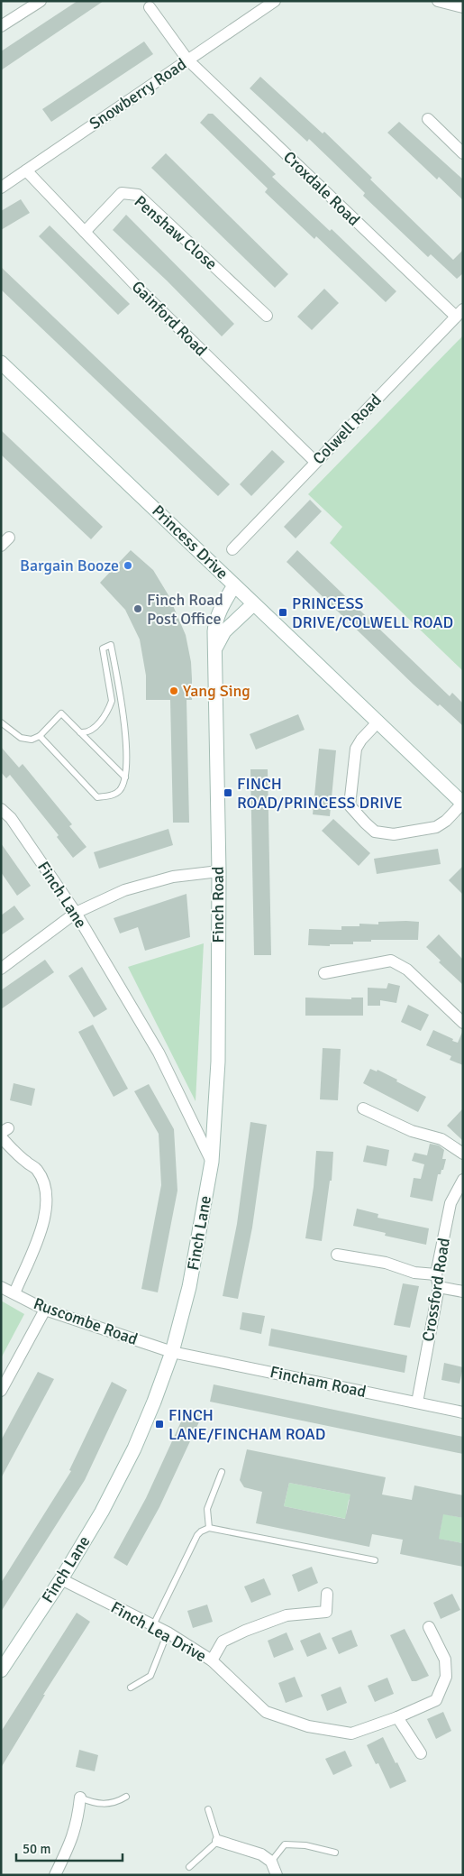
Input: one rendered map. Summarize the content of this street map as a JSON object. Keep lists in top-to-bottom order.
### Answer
{
  "streets": {
    "street": [
      "Snowberry Road",
      "Croxdale Road",
      "Penshaw Close",
      "Gainford Road",
      "Colwell Road",
      "Princess Drive",
      "Finch Lane",
      "Finch Road",
      "Crossford Road",
      "Ruscombe Road",
      "Fincham Road",
      "Finch Lea Drive"
    ]
  },
  "crossings": [
    ["Snowberry Road", "Croxdale Road"],
    ["Snowberry Road", "Gainford Road"],
    ["Croxdale Road", "Colwell Road"],
    ["Penshaw Close", "Gainford Road"],
    ["Gainford Road", "Colwell Road"],
    ["Princess Drive", "Finch Road"],
    ["Finch Lane", "Finch Road"],
    ["Finch Lane", "Ruscombe Road"],
    ["Finch Lane", "Fincham Road"],
    ["Finch Lane", "Finch Lea Drive"],
    ["Crossford Road", "Fincham Road"],
    ["Ruscombe Road", "Fincham Road"]
  ],
  "places": {
    "other": ["Bargain Booze", "Finch Road Post Office", "Yang Sing"],
    "transit": ["PRINCESS DRIVE/COLWELL ROAD", "FINCH ROAD/PRINCESS DRIVE", "FINCH LANE/FINCHAM ROAD"]
  },
  "scale_bar": "50 m"
}
